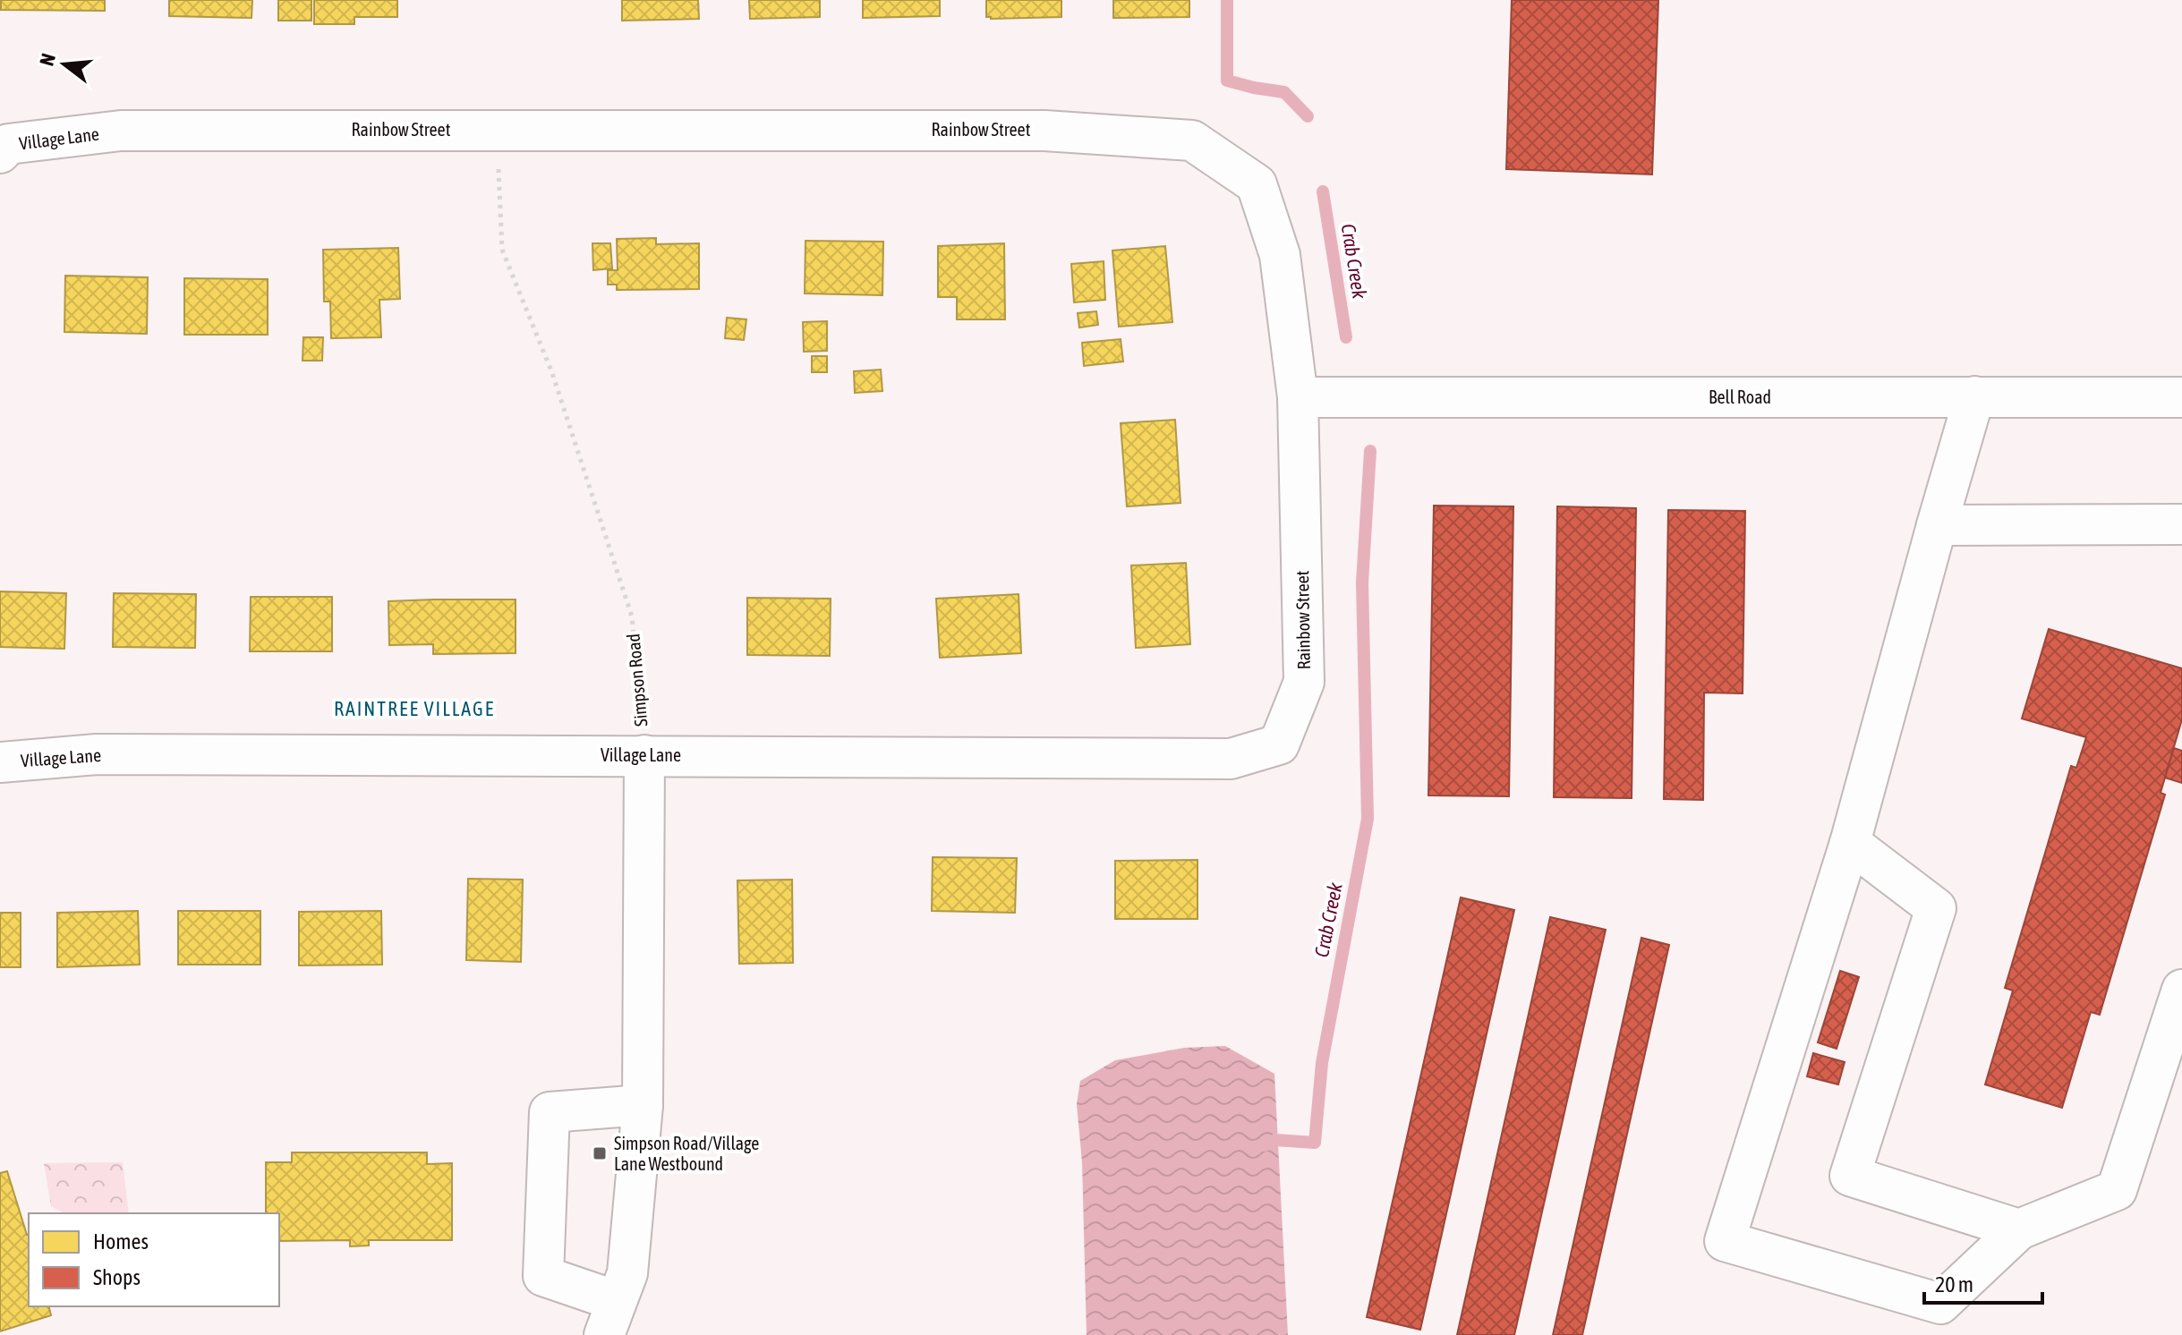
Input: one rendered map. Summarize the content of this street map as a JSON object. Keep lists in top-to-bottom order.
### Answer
{
  "streets": {
    "street": ["Rainbow Street", "Village Lane", "Bell Road"],
    "path": ["Simpson Road"]
  },
  "crossings": [
    ["Rainbow Street", "Village Lane"],
    ["Rainbow Street", "Bell Road"],
    ["Rainbow Street", "Simpson Road"],
    ["Village Lane", "Simpson Road"]
  ],
  "districts": ["RAINTREE VILLAGE"],
  "water": ["Crab Creek"],
  "places": {
    "transit": ["Simpson Road/Village Lane Westbound"]
  },
  "legend": ["Homes", "Shops"],
  "scale_bar": "20 m",
  "north": "left"
}
